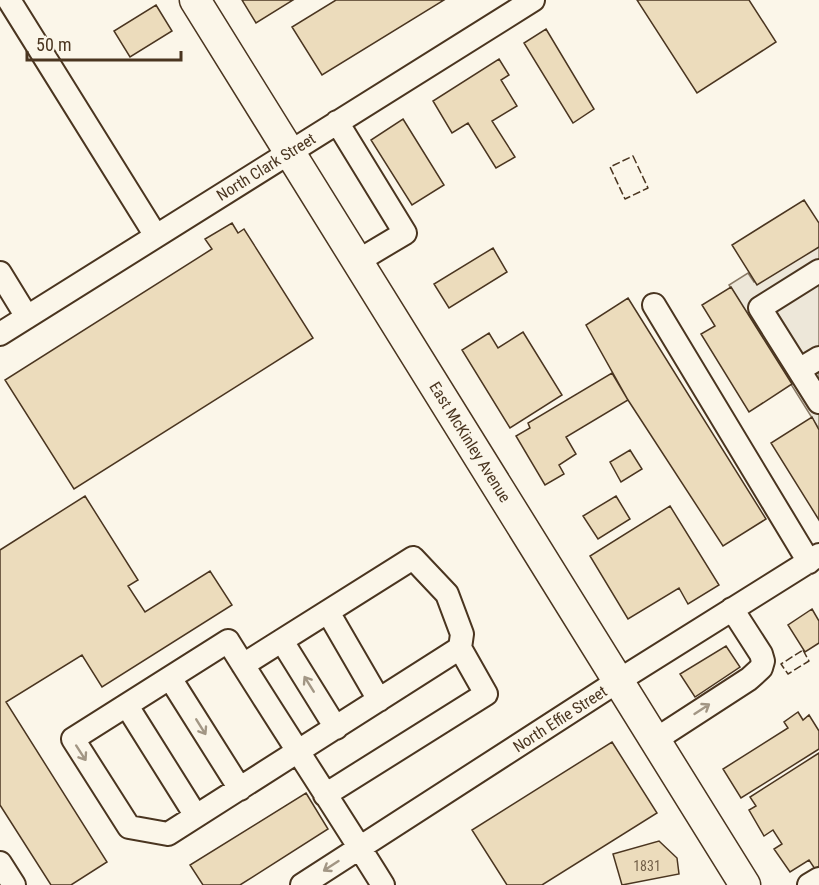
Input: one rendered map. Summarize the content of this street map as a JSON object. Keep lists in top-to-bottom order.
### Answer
{
  "streets": {
    "main road": ["East McKinley Avenue"],
    "street": ["North Clark Street", "North Effie Street"]
  },
  "crossings": [
    ["North Clark Street", "East McKinley Avenue"],
    ["East McKinley Avenue", "North Effie Street"]
  ],
  "house_numbers": ["1831"],
  "scale_bar": "50 m"
}
